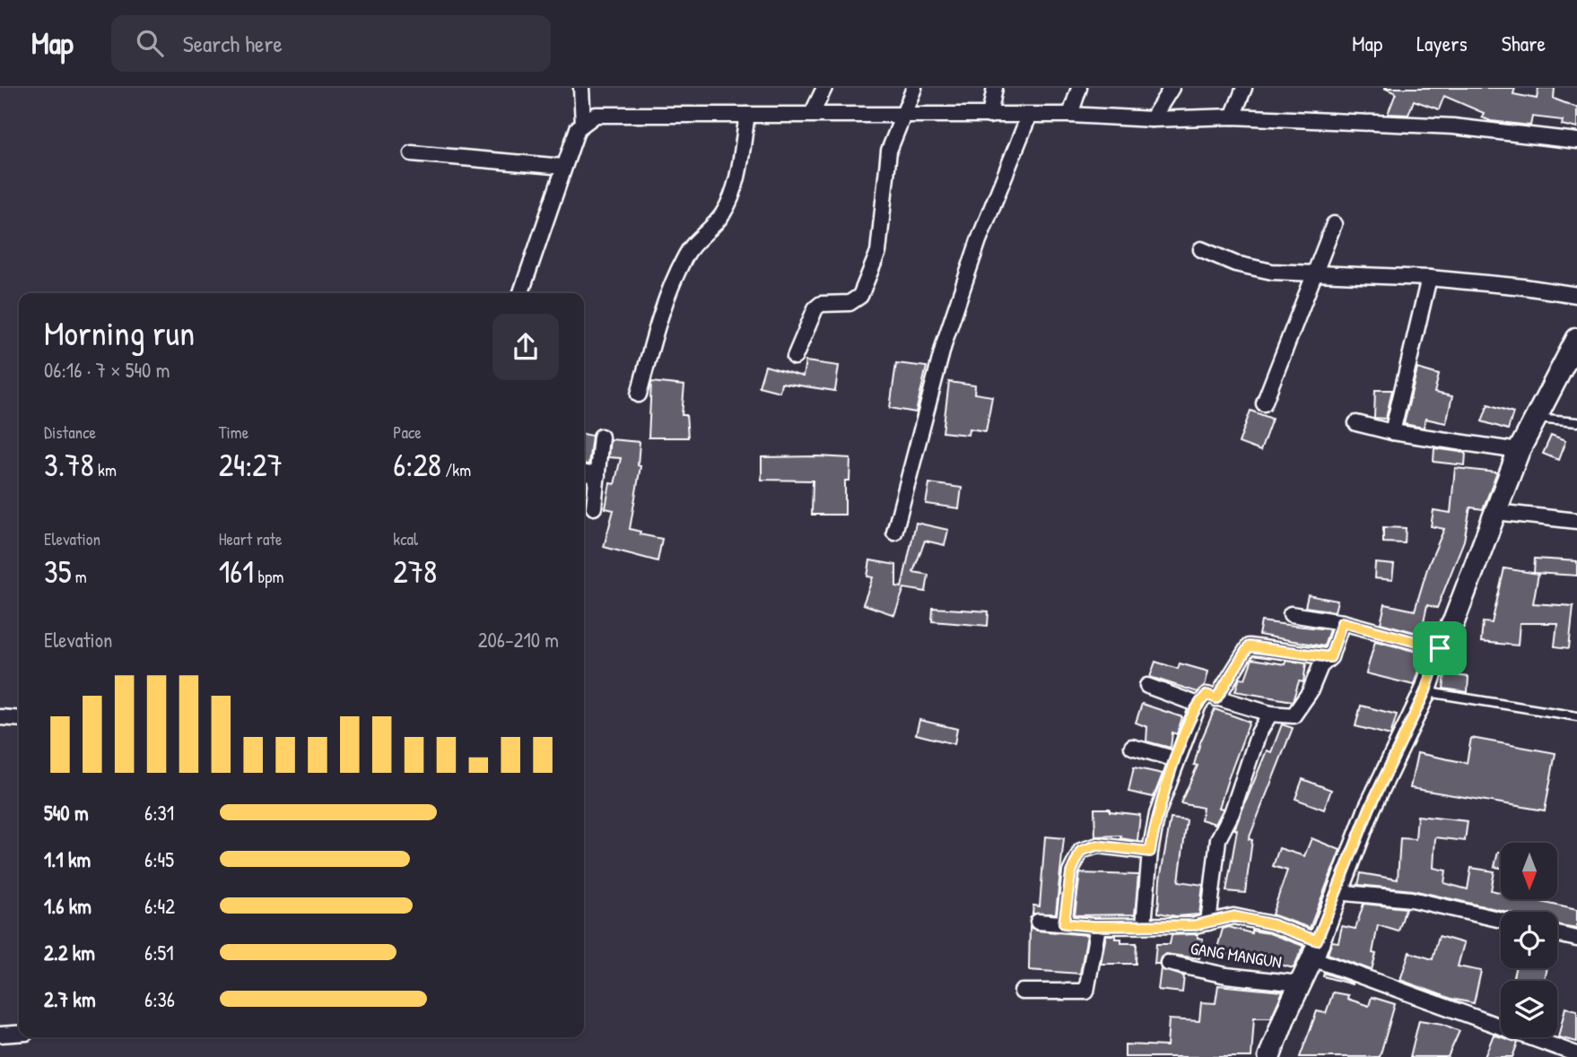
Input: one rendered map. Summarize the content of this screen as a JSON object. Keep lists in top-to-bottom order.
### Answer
{
  "streets": {
    "street": ["GANG MANGUN"]
  },
  "north": "bottom",
  "page": {
    "header": "Map",
    "search": "Search here",
    "nav": ["Map", "Layers", "Share"],
    "heading": ["Morning run", "06:16 · 7 × 540 m"],
    "stats": [
      ["Distance", "3.78 km"],
      ["Time", "24:27"],
      ["Pace", "6:28 /km"],
      ["Elevation", "35 m"],
      ["Heart rate", "161 bpm"],
      ["kcal", "278"]
    ],
    "chart": ["Elevation", "206–210 m"],
    "list": [
      {
        "name": "540 m",
        "note": "6:31"
      },
      {
        "name": "1.1 km",
        "note": "6:45"
      },
      {
        "name": "1.6 km",
        "note": "6:42"
      },
      {
        "name": "2.2 km",
        "note": "6:51"
      },
      {
        "name": "2.7 km",
        "note": "6:36"
      }
    ]
  }
}
